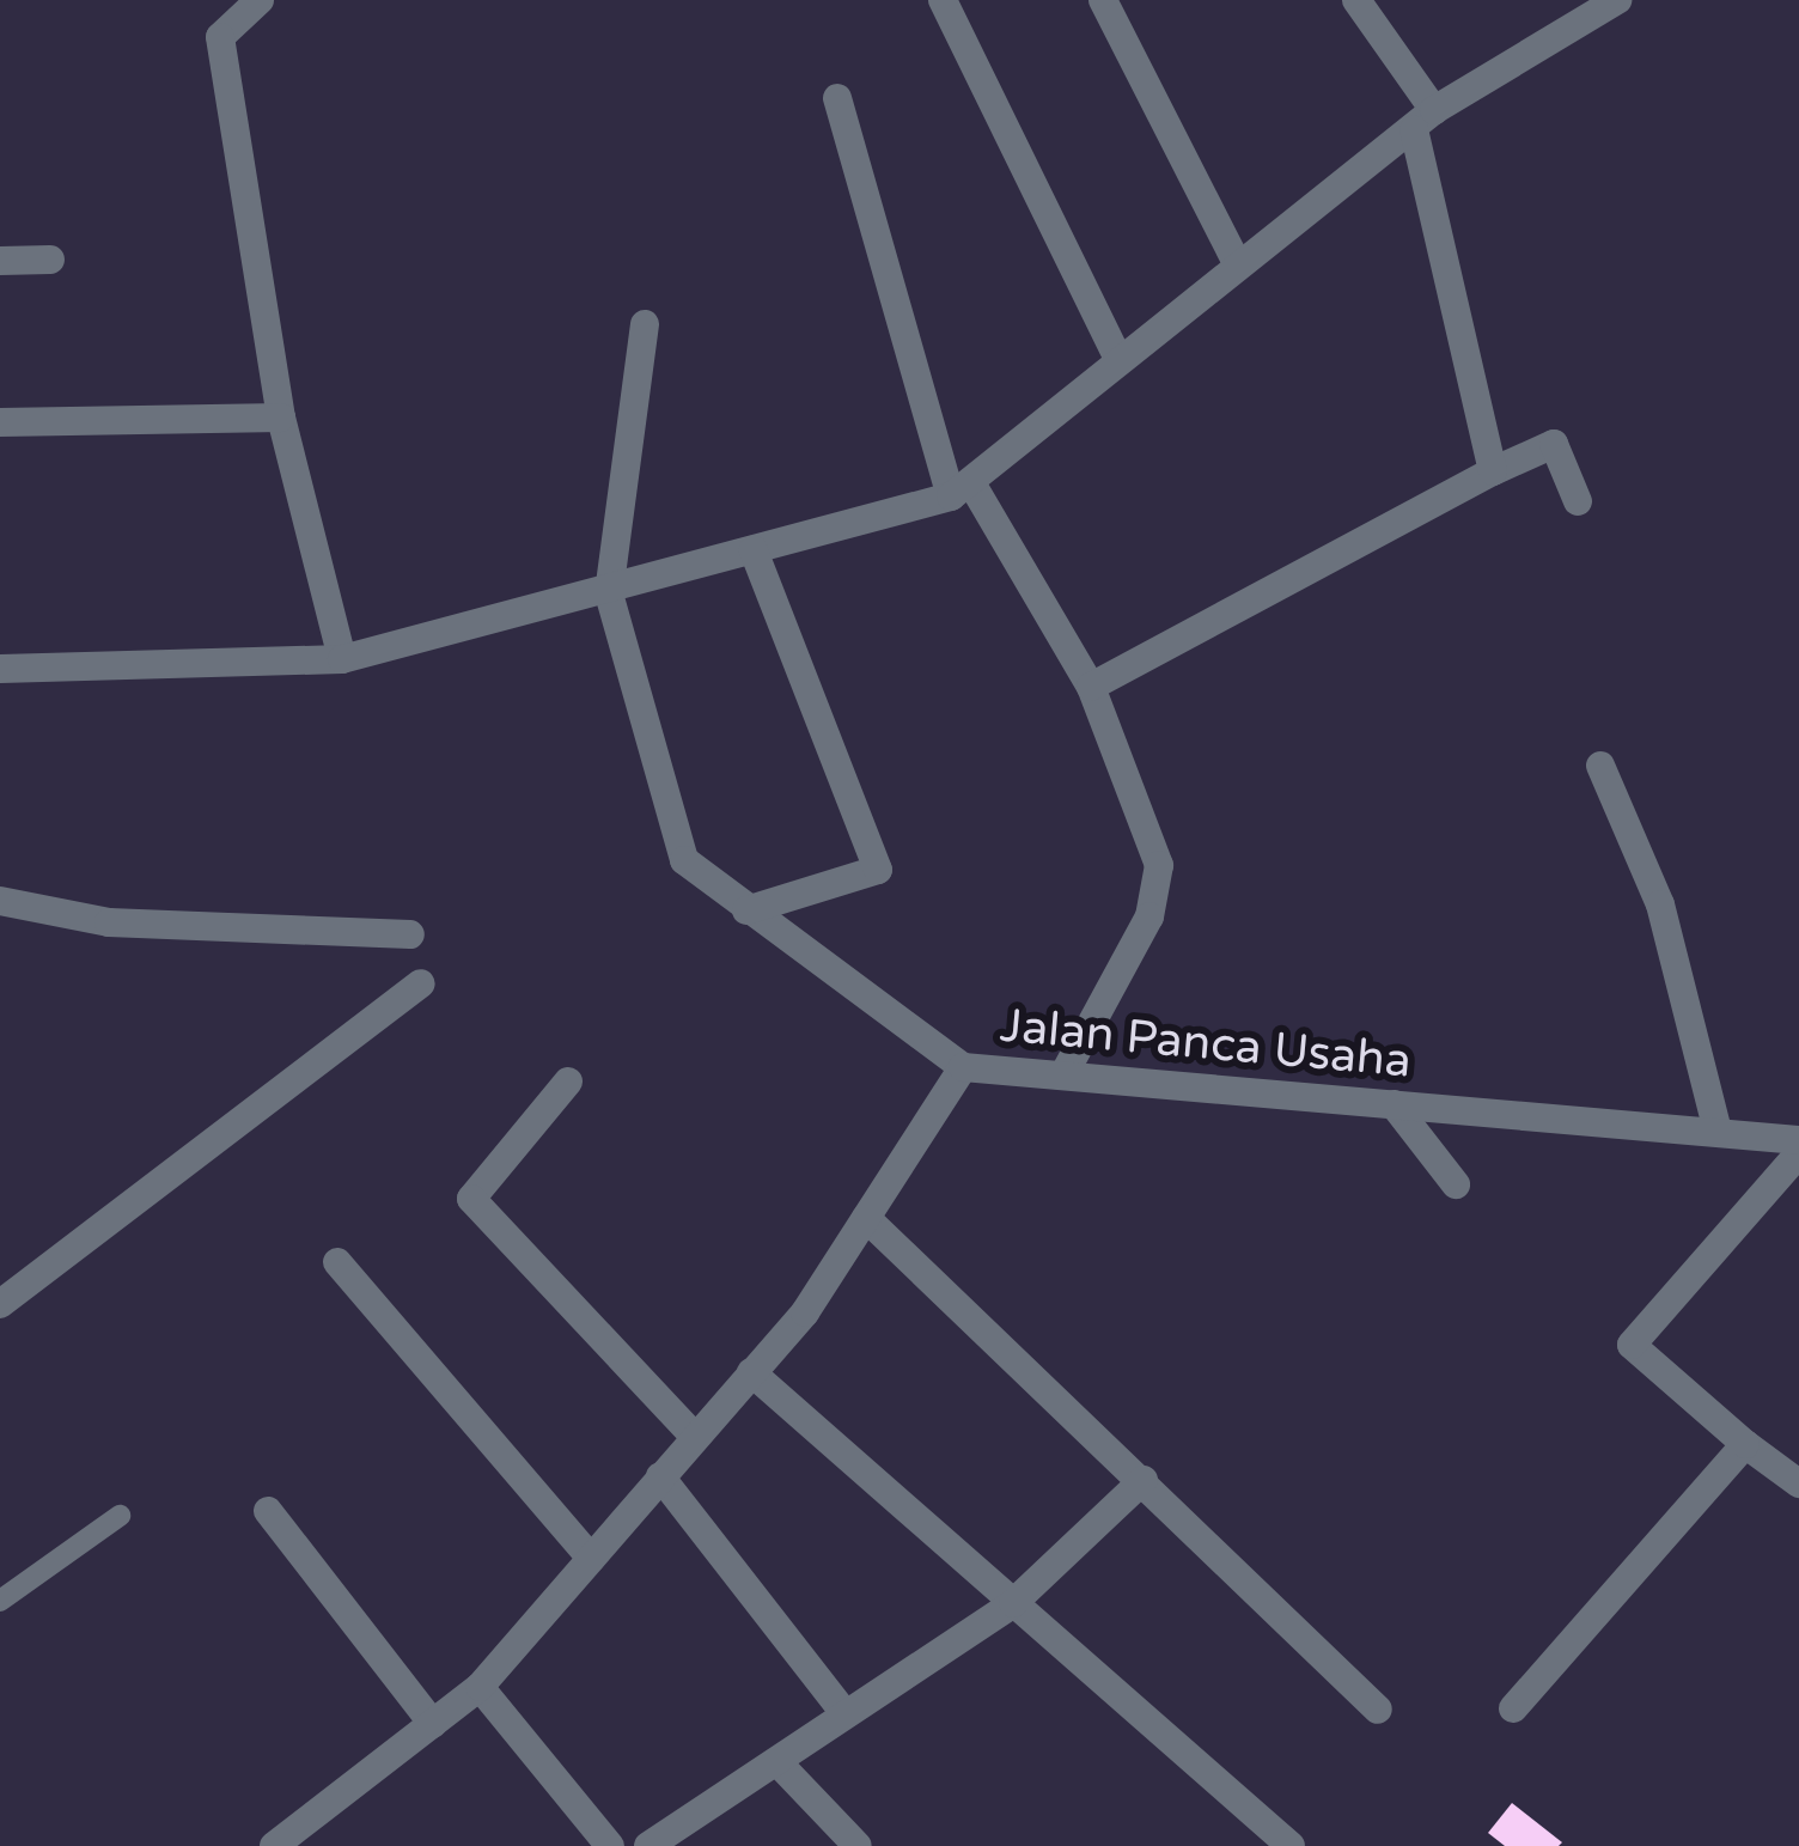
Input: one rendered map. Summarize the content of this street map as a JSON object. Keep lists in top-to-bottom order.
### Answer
{
  "streets": {
    "street": ["Jalan Panca Usaha"]
  }
}
